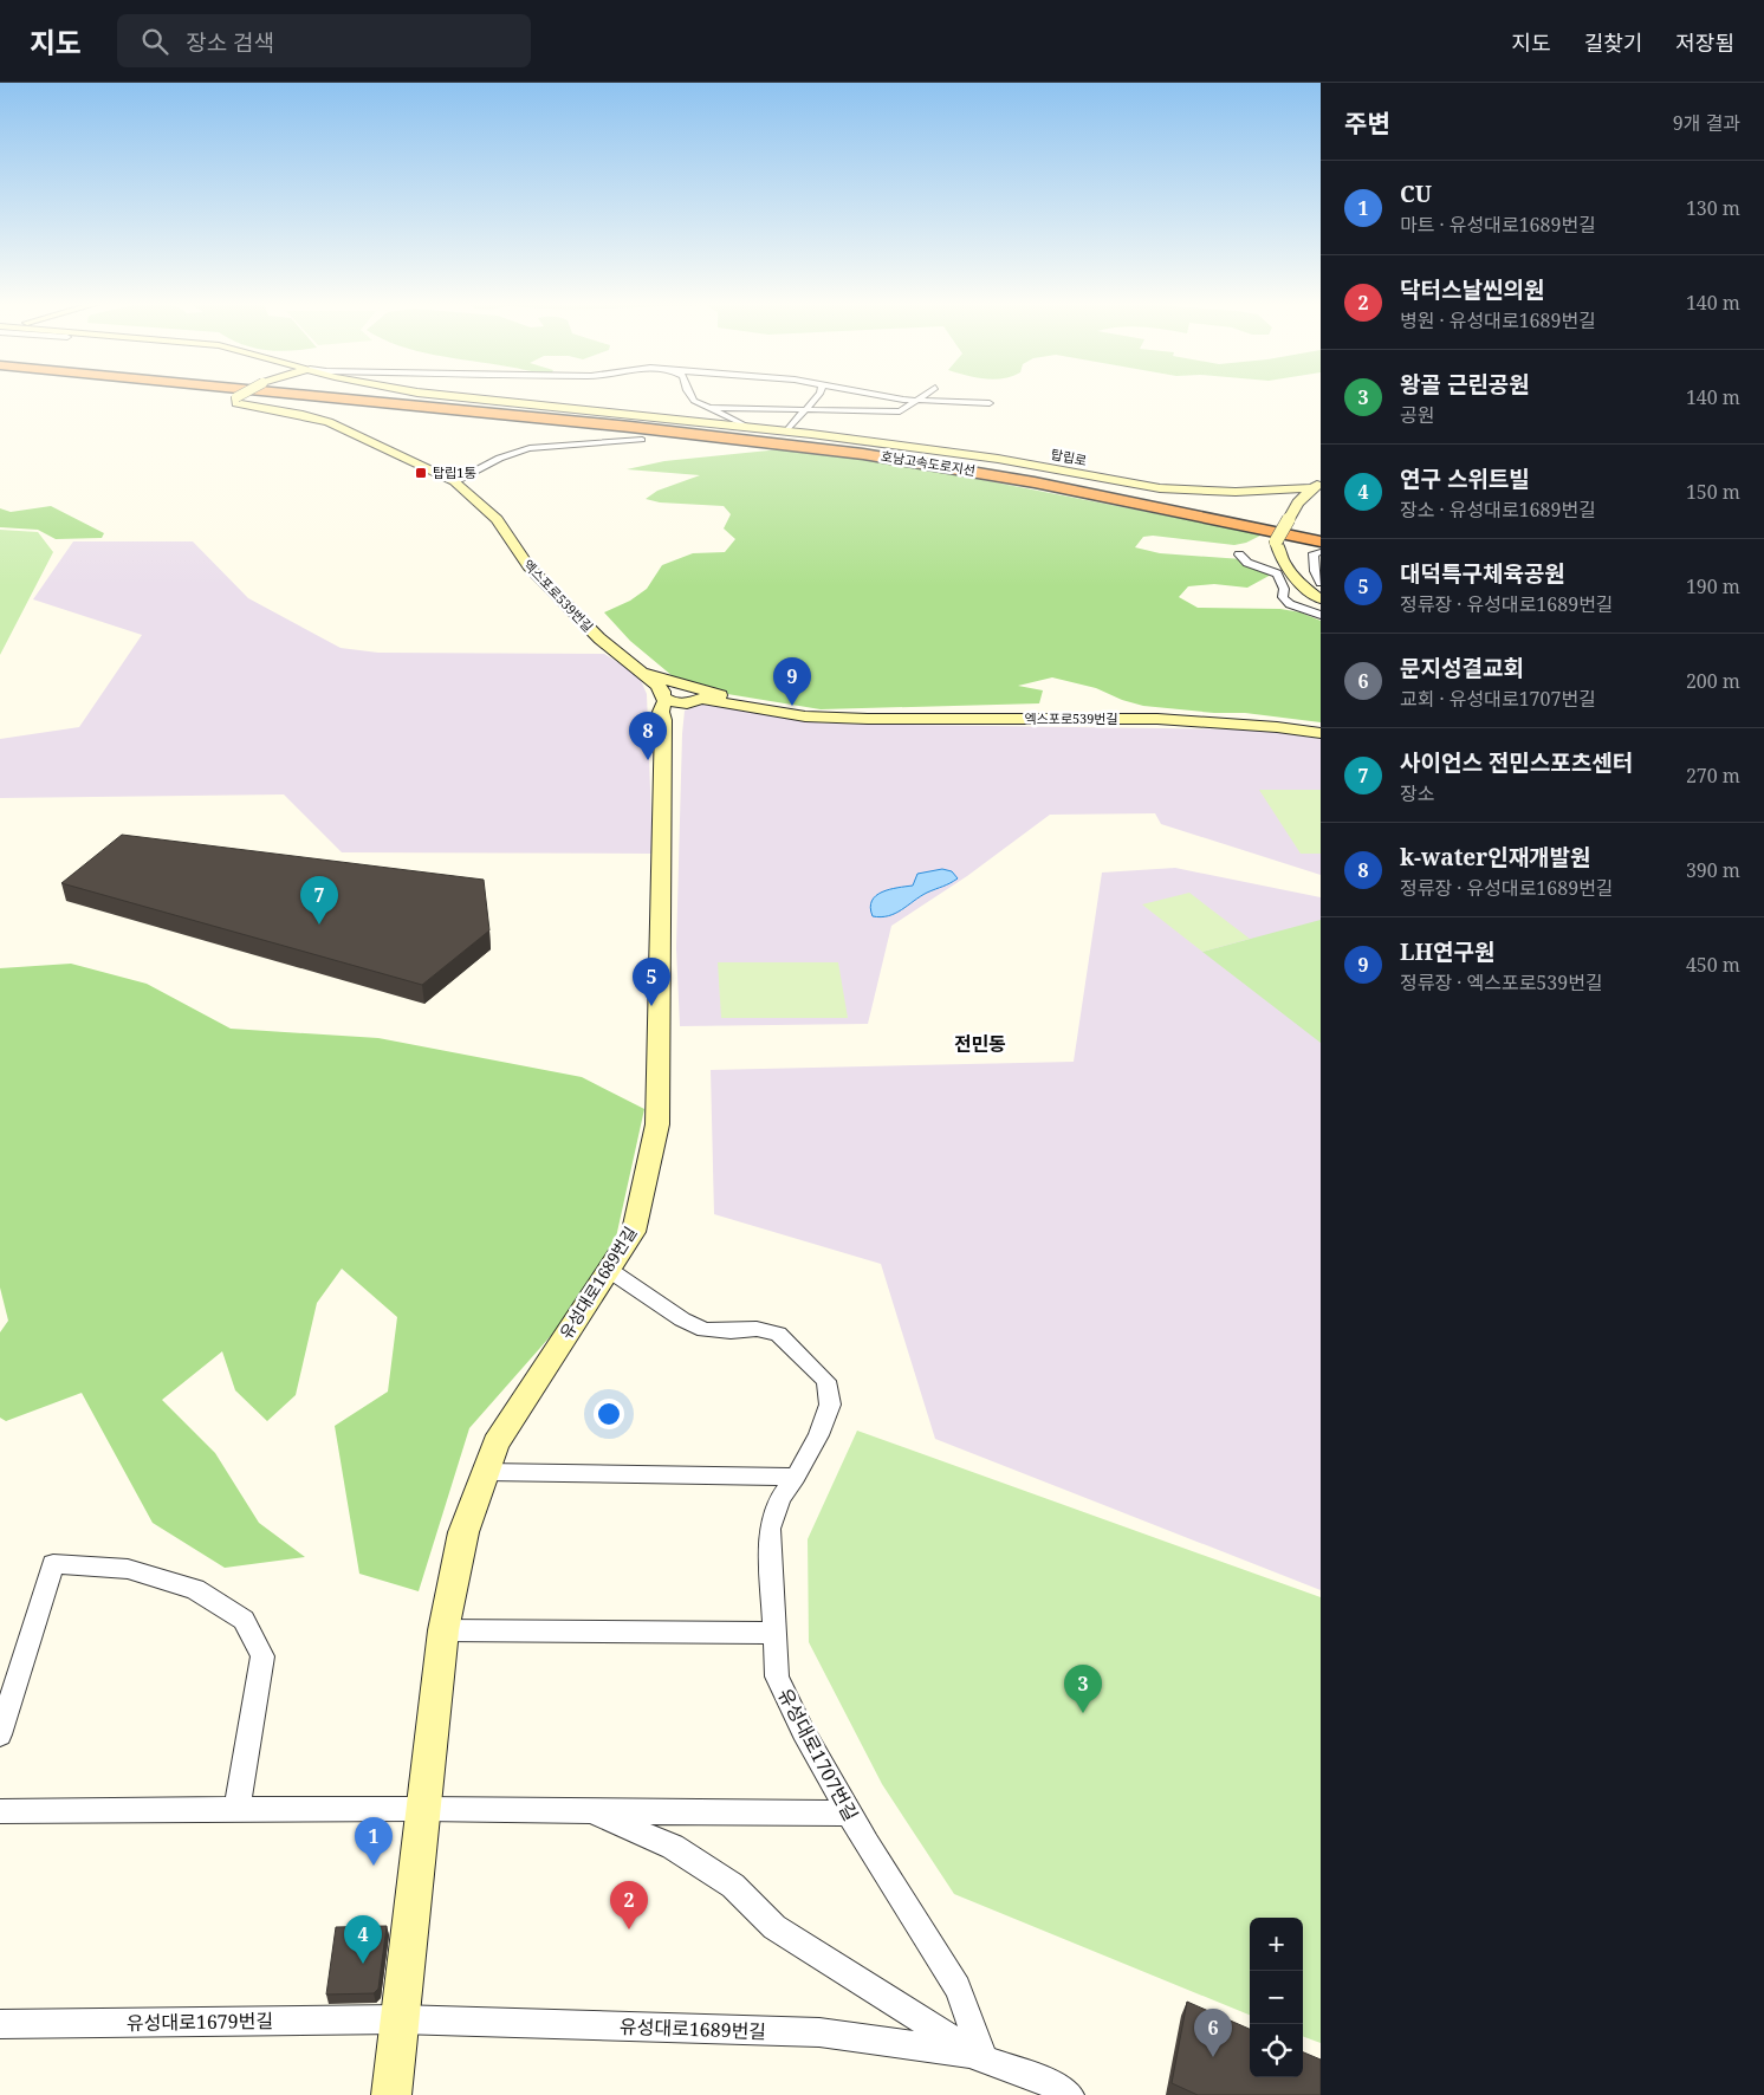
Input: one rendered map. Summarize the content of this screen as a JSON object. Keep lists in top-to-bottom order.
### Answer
{
  "streets": {
    "highway": ["호남고속도로지선"],
    "street": [
      "탑립로",
      "엑스포로539번길",
      "유성대로1689번길",
      "유성대로1707번길",
      "유성대로1679번길"
    ]
  },
  "crossings": [
    ["유성대로1689번길", "유성대로1707번길"],
    ["유성대로1689번길", "유성대로1679번길"]
  ],
  "districts": ["전민동"],
  "places": {
    "transit": ["탑립1통"]
  },
  "page": {
    "header": "지도",
    "search": "장소 검색",
    "nav": ["지도", "길찾기", "저장됨"],
    "heading": ["주변", "9개 결과"],
    "list": [
      {
        "mark": "1",
        "name": "CU",
        "note": "마트 · 유성대로1689번길",
        "value": "130 m"
      },
      {
        "mark": "2",
        "name": "닥터스날씬의원",
        "note": "병원 · 유성대로1689번길",
        "value": "140 m"
      },
      {
        "mark": "3",
        "name": "왕골 근린공원",
        "note": "공원",
        "value": "140 m"
      },
      {
        "mark": "4",
        "name": "연구 스위트빌",
        "note": "장소 · 유성대로1689번길",
        "value": "150 m"
      },
      {
        "mark": "5",
        "name": "대덕특구체육공원",
        "note": "정류장 · 유성대로1689번길",
        "value": "190 m"
      },
      {
        "mark": "6",
        "name": "문지성결교회",
        "note": "교회 · 유성대로1707번길",
        "value": "200 m"
      },
      {
        "mark": "7",
        "name": "사이언스 전민스포츠센터",
        "note": "장소",
        "value": "270 m"
      },
      {
        "mark": "8",
        "name": "k-water인재개발원",
        "note": "정류장 · 유성대로1689번길",
        "value": "390 m"
      },
      {
        "mark": "9",
        "name": "LH연구원",
        "note": "정류장 · 엑스포로539번길",
        "value": "450 m"
      }
    ],
    "pins": [
      "9",
      "8",
      "7",
      "5",
      "3",
      "1",
      "2",
      "4",
      "6"
    ],
    "map_buttons": ["+", "−"]
  }
}
